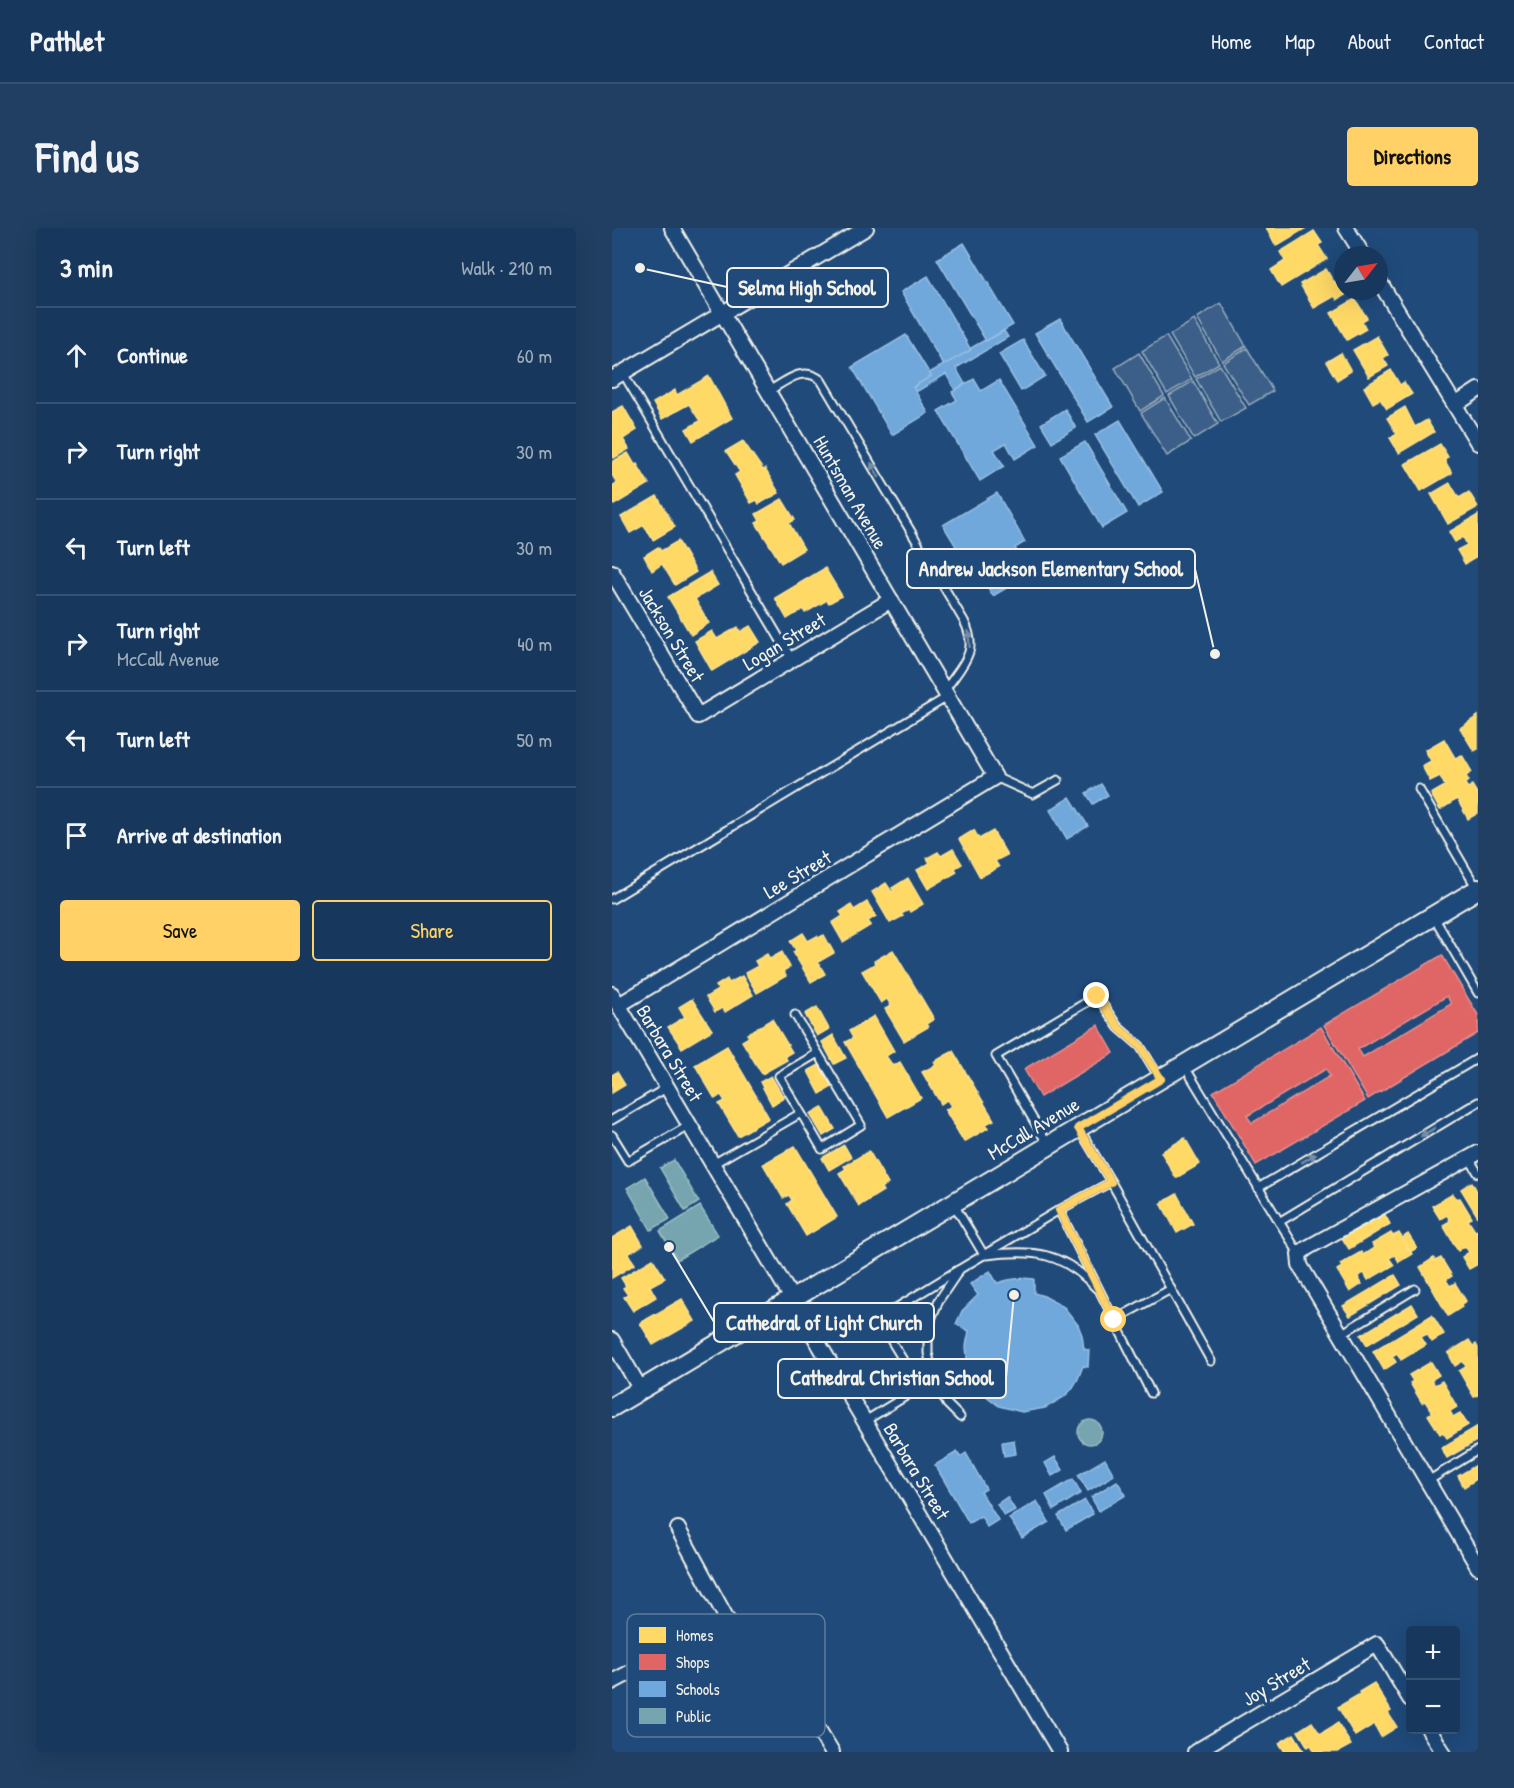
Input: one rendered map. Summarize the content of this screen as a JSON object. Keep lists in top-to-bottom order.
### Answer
{
  "streets": {
    "main road": ["McCall Avenue"],
    "street": [
      "Huntsman Avenue",
      "Jackson Street",
      "Logan Street",
      "Lee Street",
      "Barbara Street",
      "Joy Street"
    ]
  },
  "crossings": [
    ["Huntsman Avenue", "Logan Street"],
    ["Huntsman Avenue", "Lee Street"],
    ["Jackson Street", "Logan Street"],
    ["Lee Street", "Barbara Street"],
    ["Barbara Street", "McCall Avenue"]
  ],
  "places": [
    "Selma High School",
    "Andrew Jackson Elementary School",
    "Cathedral of Light Church",
    "Cathedral Christian School"
  ],
  "legend": [
    "Homes",
    "Shops",
    "Schools",
    "Public"
  ],
  "north": "top right",
  "page": {
    "header": "Pathlet",
    "nav": [
      "Home",
      "Map",
      "About",
      "Contact"
    ],
    "buttons": [
      "Directions",
      ["Save", "Share"]
    ],
    "title": "Find us",
    "heading": ["3 min", "Walk · 210 m"],
    "list": [
      ["Continue", "60 m"],
      ["Turn right", "30 m"],
      ["Turn left", "30 m"],
      ["Turn right", "McCall Avenue", "40 m"],
      ["Turn left", "50 m"],
      "Arrive at destination"
    ],
    "map_buttons": ["+", "−"]
  }
}
